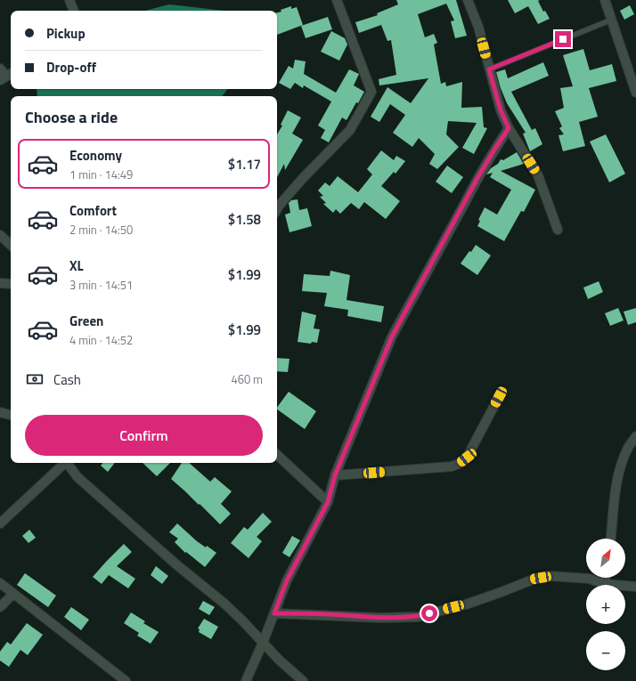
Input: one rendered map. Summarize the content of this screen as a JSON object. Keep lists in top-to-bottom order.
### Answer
{
  "north": "top right",
  "page": {
    "banner": ["Pickup", "Drop-off"],
    "heading": "Choose a ride",
    "list": [
      {
        "name": "Economy",
        "note": "1 min · 14:49",
        "value": "$1.17"
      },
      {
        "name": "Comfort",
        "note": "2 min · 14:50",
        "value": "$1.58"
      },
      {
        "name": "XL",
        "note": "3 min · 14:51",
        "value": "$1.99"
      },
      {
        "name": "Green",
        "note": "4 min · 14:52",
        "value": "$1.99"
      }
    ],
    "pay": ["Cash", "460 m"],
    "buttons": "Confirm",
    "map_buttons": ["+", "−"]
  }
}
